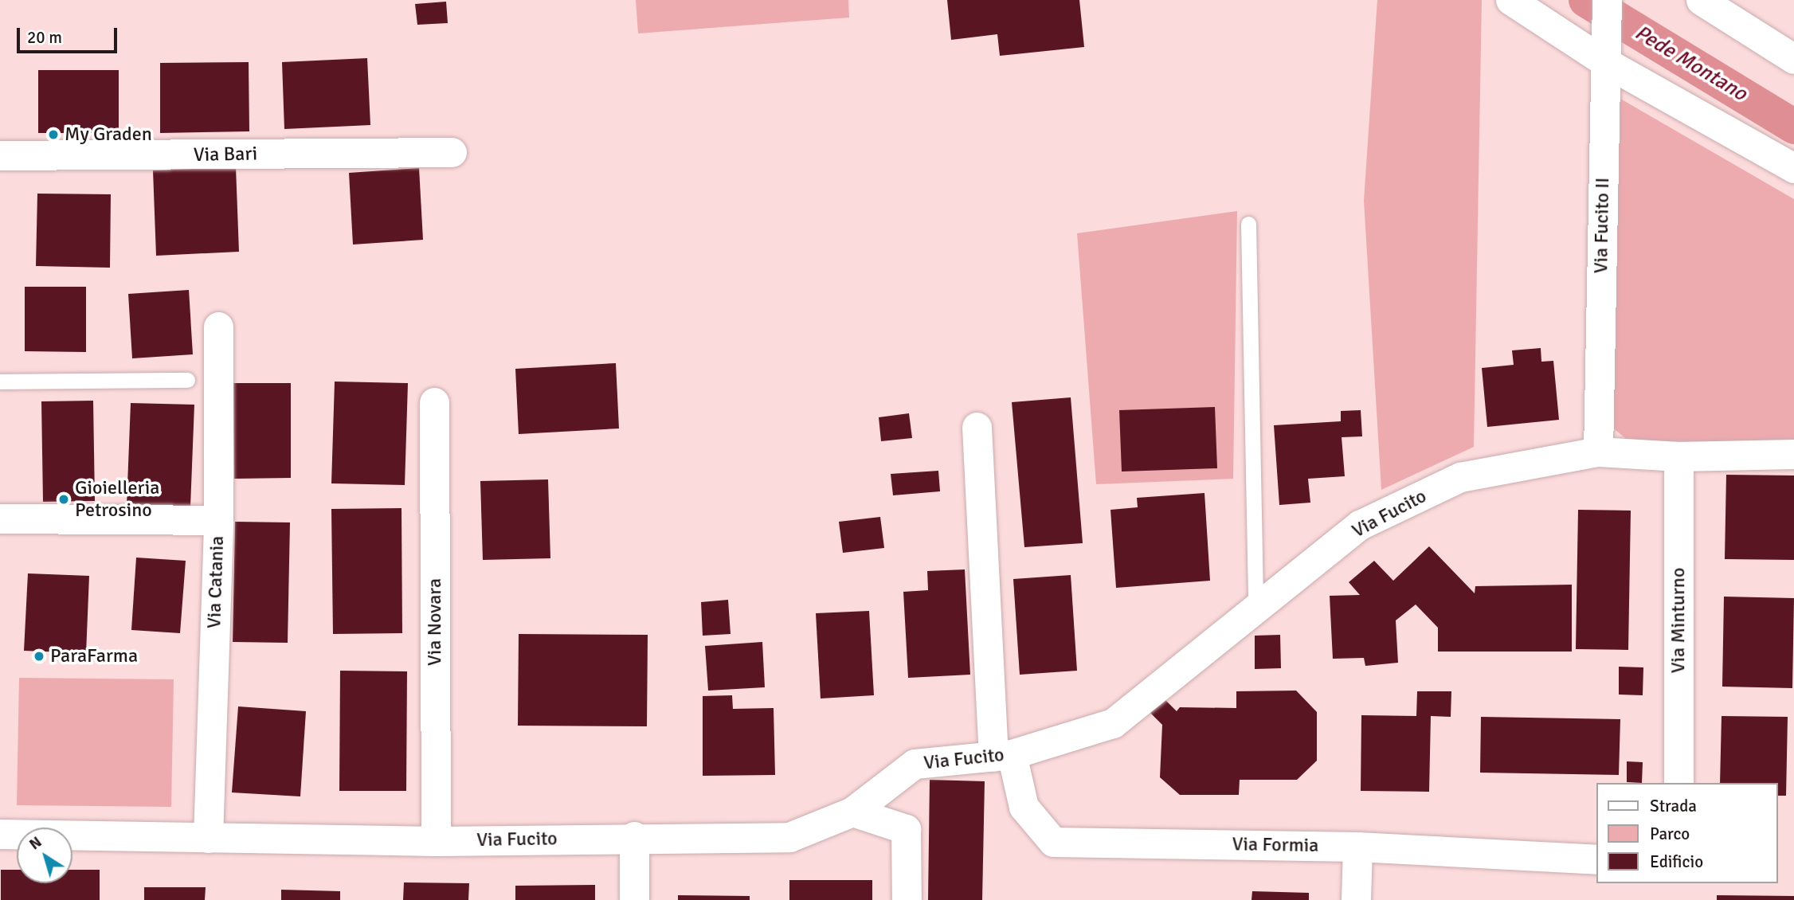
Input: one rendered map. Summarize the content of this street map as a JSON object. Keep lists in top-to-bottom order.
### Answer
{
  "streets": {
    "street": [
      "Via Bari",
      "Via Fucito II",
      "Via Fucito",
      "Via Catania",
      "Via Minturno",
      "Via Novara",
      "Via Formia"
    ]
  },
  "crossings": [
    ["Via Fucito II", "Via Fucito"],
    ["Via Fucito", "Via Catania"],
    ["Via Fucito", "Via Minturno"],
    ["Via Fucito", "Via Novara"],
    ["Via Fucito", "Via Formia"]
  ],
  "water": ["Pede Montano"],
  "places": ["My Graden", "Gioielleria Petrosino", "ParaFarma"],
  "legend": ["Strada", "Parco", "Edificio"],
  "scale_bar": "20 m",
  "north": "top left"
}
